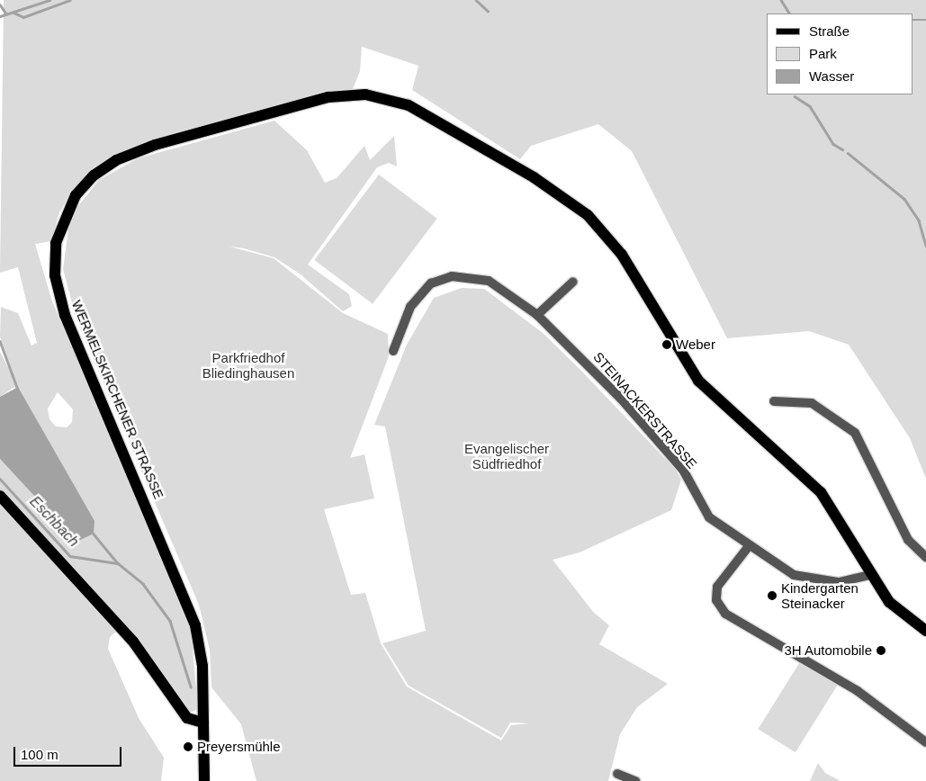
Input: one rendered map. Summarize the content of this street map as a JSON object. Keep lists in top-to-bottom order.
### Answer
{
  "streets": {
    "main road": ["WERMELSKIRCHENER STRASSE"],
    "street": ["STEINACKERSTRASSE"]
  },
  "crossings": [
    ["WERMELSKIRCHENER STRASSE", "STEINACKERSTRASSE"]
  ],
  "water": ["Eschbach"],
  "parks": ["Parkfriedhof Bliedinghausen", "Evangelischer Südfriedhof"],
  "places": [
    "Weber",
    "Kindergarten Steinacker",
    "3H Automobile",
    "Preyersmühle"
  ],
  "legend": ["Straße", "Park", "Wasser"],
  "scale_bar": "100 m"
}
